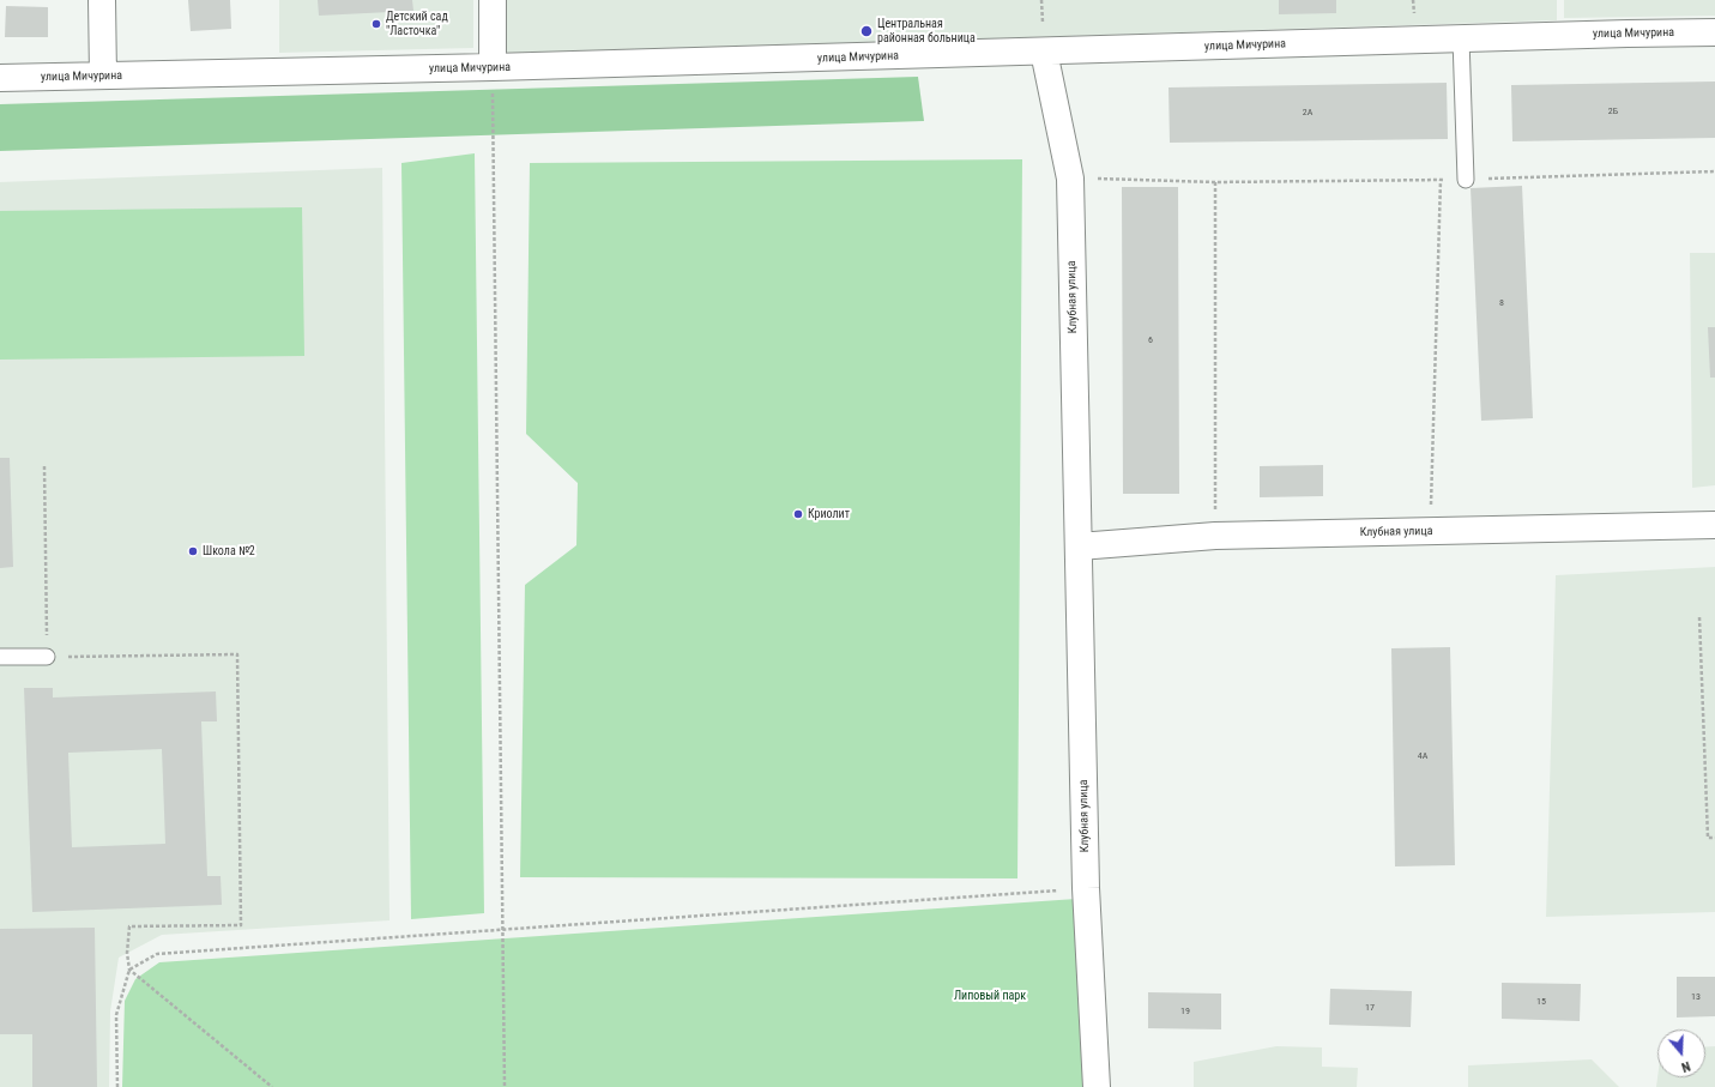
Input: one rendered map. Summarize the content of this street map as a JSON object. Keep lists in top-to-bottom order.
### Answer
{
  "streets": {
    "street": ["улица Мичурина", "Клубная улица"]
  },
  "crossings": [
    ["улица Мичурина", "Клубная улица"]
  ],
  "parks": ["Липовый парк"],
  "places": [
    "Детский сад \"Ласточка\"",
    "Центральная районная больница",
    "Криолит",
    "Школа №2"
  ],
  "house_numbers": [
    "2Б",
    "2А",
    "8",
    "6",
    "4А",
    "13",
    "15",
    "17",
    "19"
  ],
  "north": "bottom"
}
